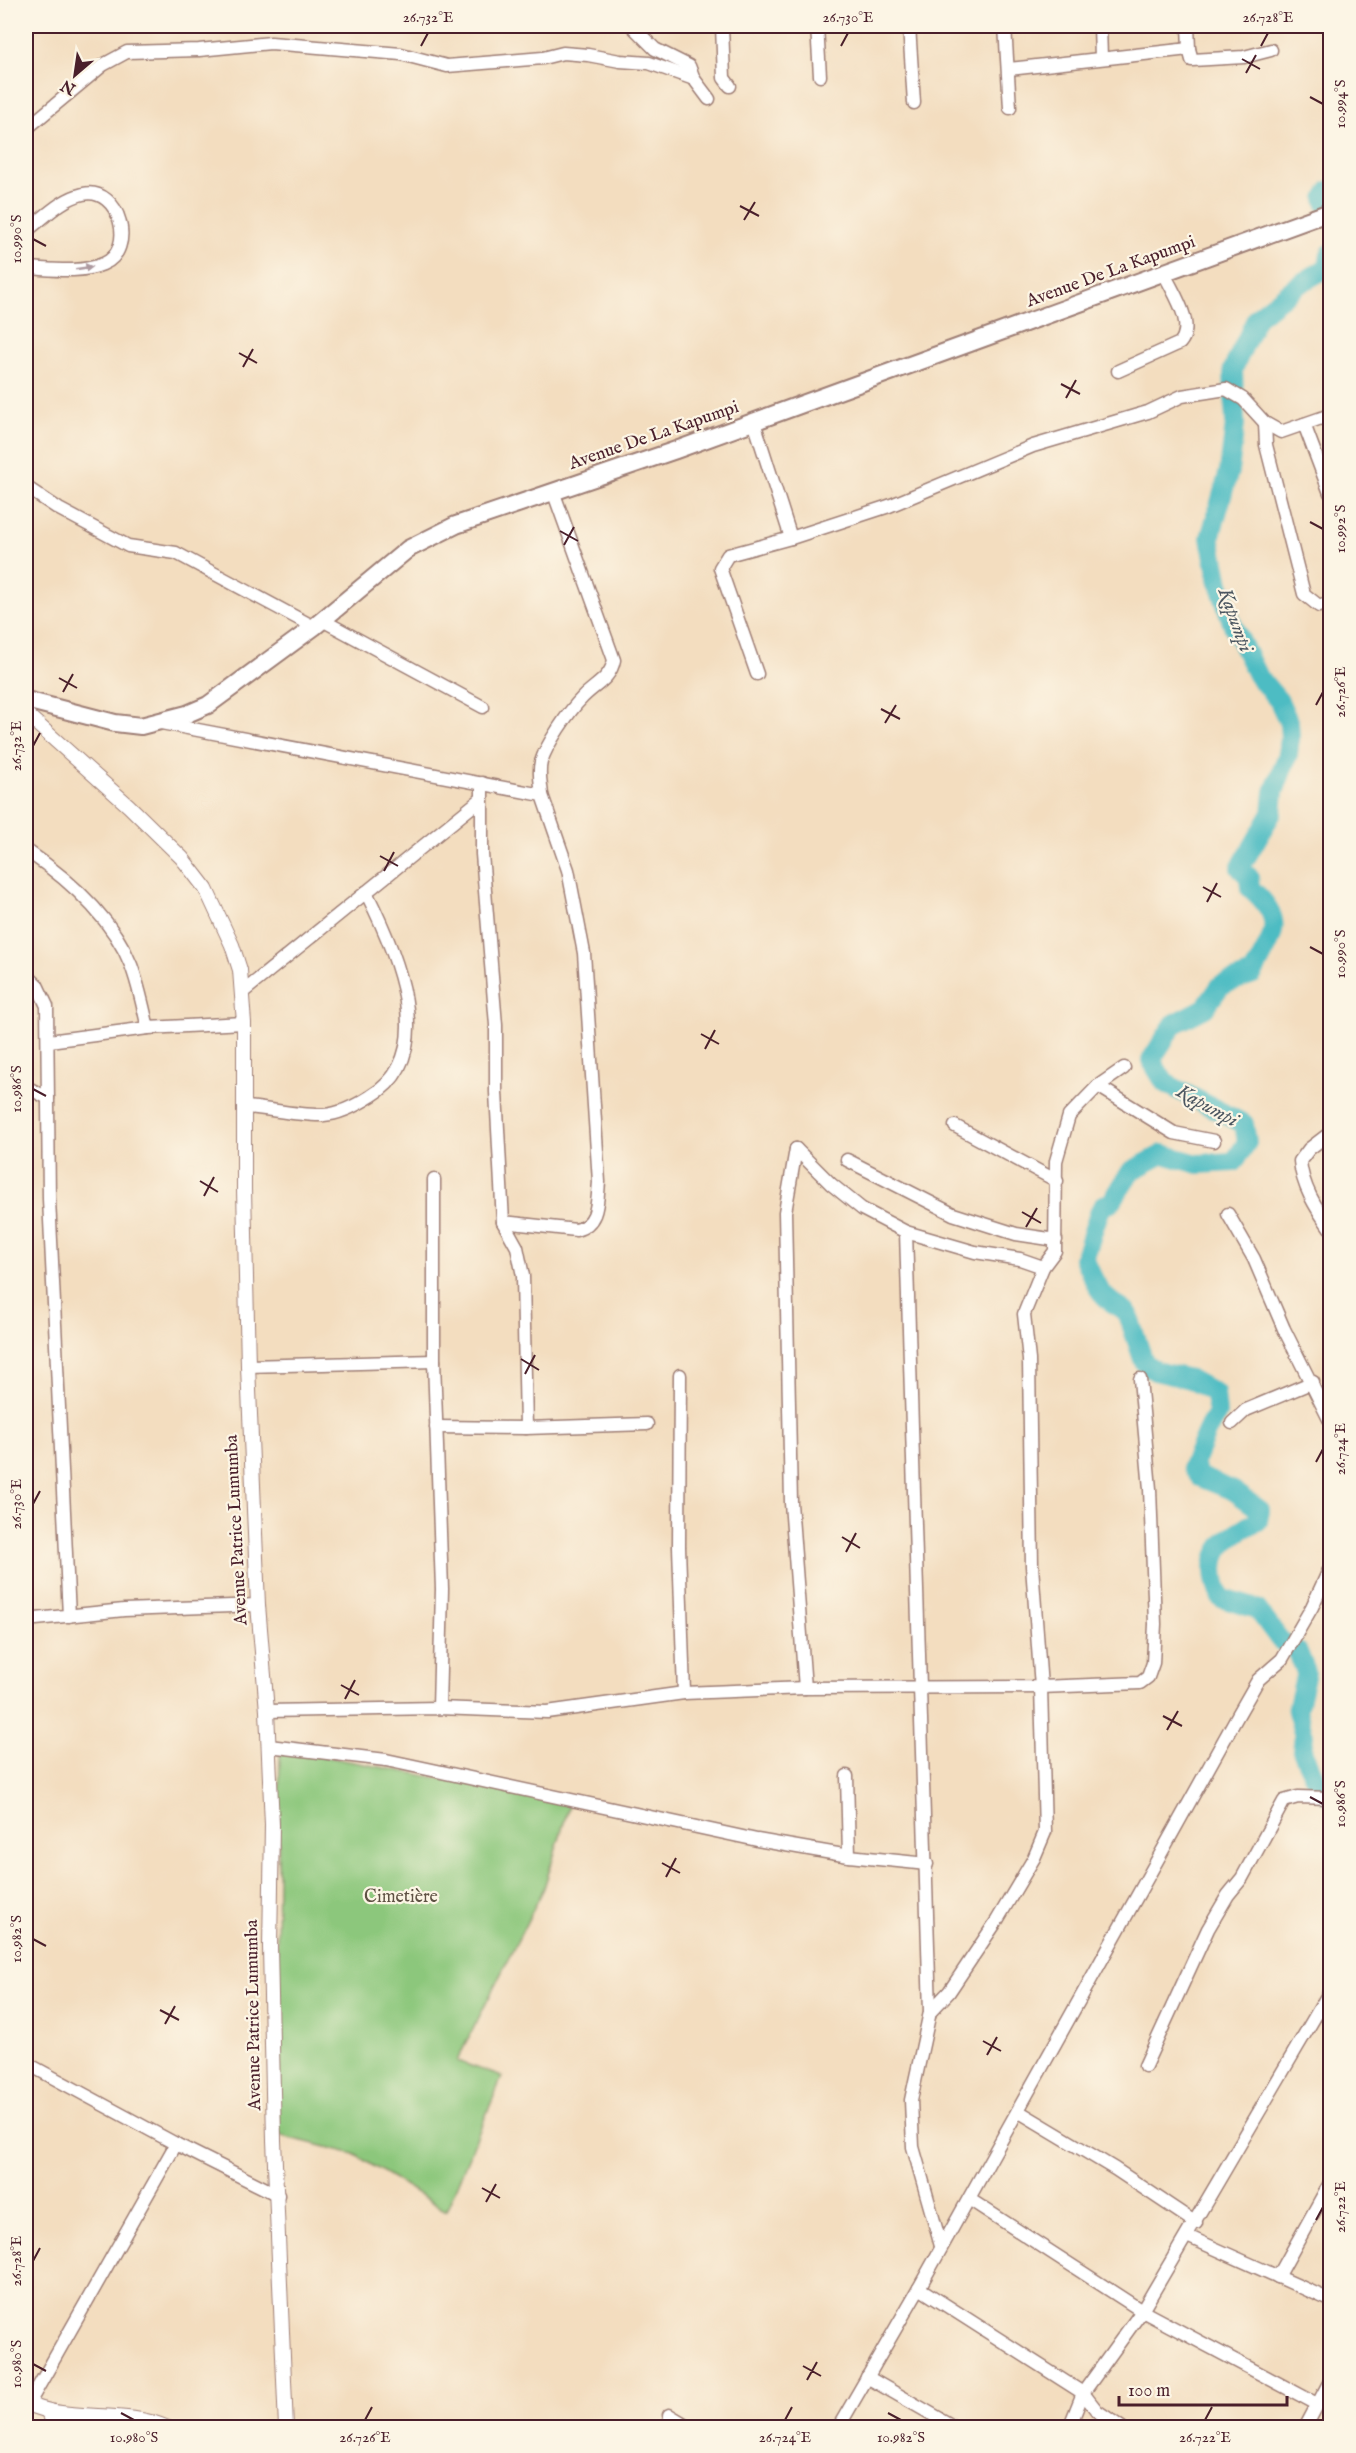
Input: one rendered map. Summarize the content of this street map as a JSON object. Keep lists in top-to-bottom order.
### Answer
{
  "streets": {
    "main road": ["Avenue De La Kapumpi"],
    "street": ["Avenue Patrice Lumumba"]
  },
  "water": ["Kapumpi"],
  "parks": ["Cimetière"],
  "scale_bar": "100 m",
  "north": "bottom left",
  "coordinates": [
    "26.732°E",
    "26.730°E",
    "26.728°E",
    "10.994°S",
    "10.990°S",
    "10.992°S",
    "26.726°E",
    "10.986°S",
    "26.724°E",
    "10.982°S",
    "26.722°E",
    "10.980°S"
  ]
}
